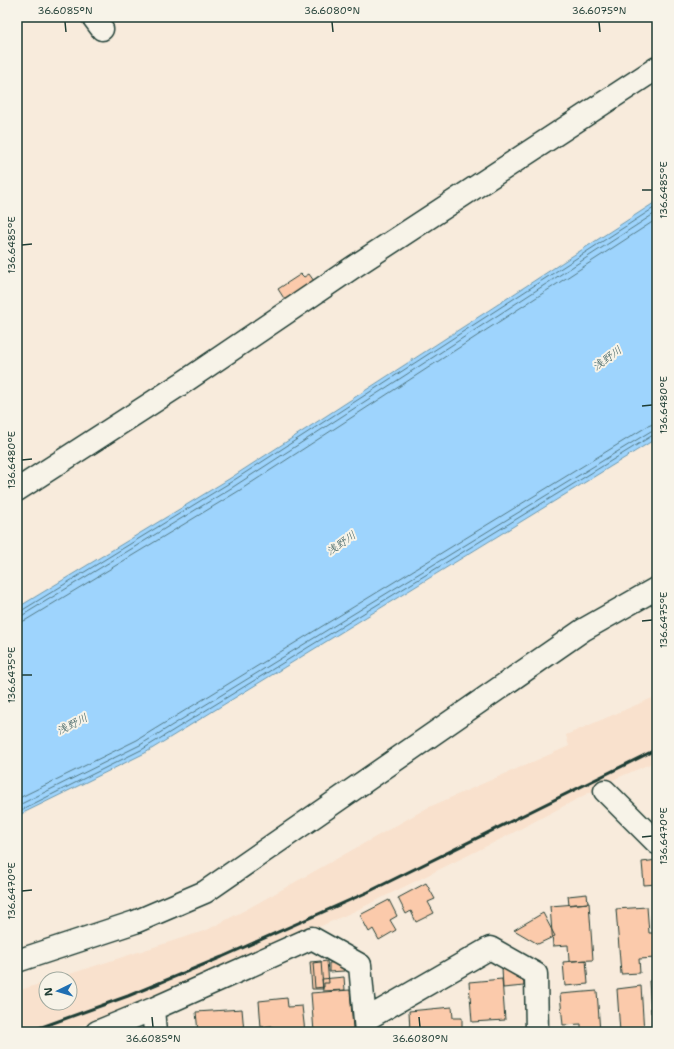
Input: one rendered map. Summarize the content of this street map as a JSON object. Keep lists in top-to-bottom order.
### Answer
{
  "water": ["浅野川"],
  "north": "left",
  "coordinates": [
    "36.6085°N",
    "36.6080°N",
    "36.6075°N",
    "136.6485°E",
    "136.6480°E",
    "136.6475°E",
    "136.6470°E"
  ]
}
